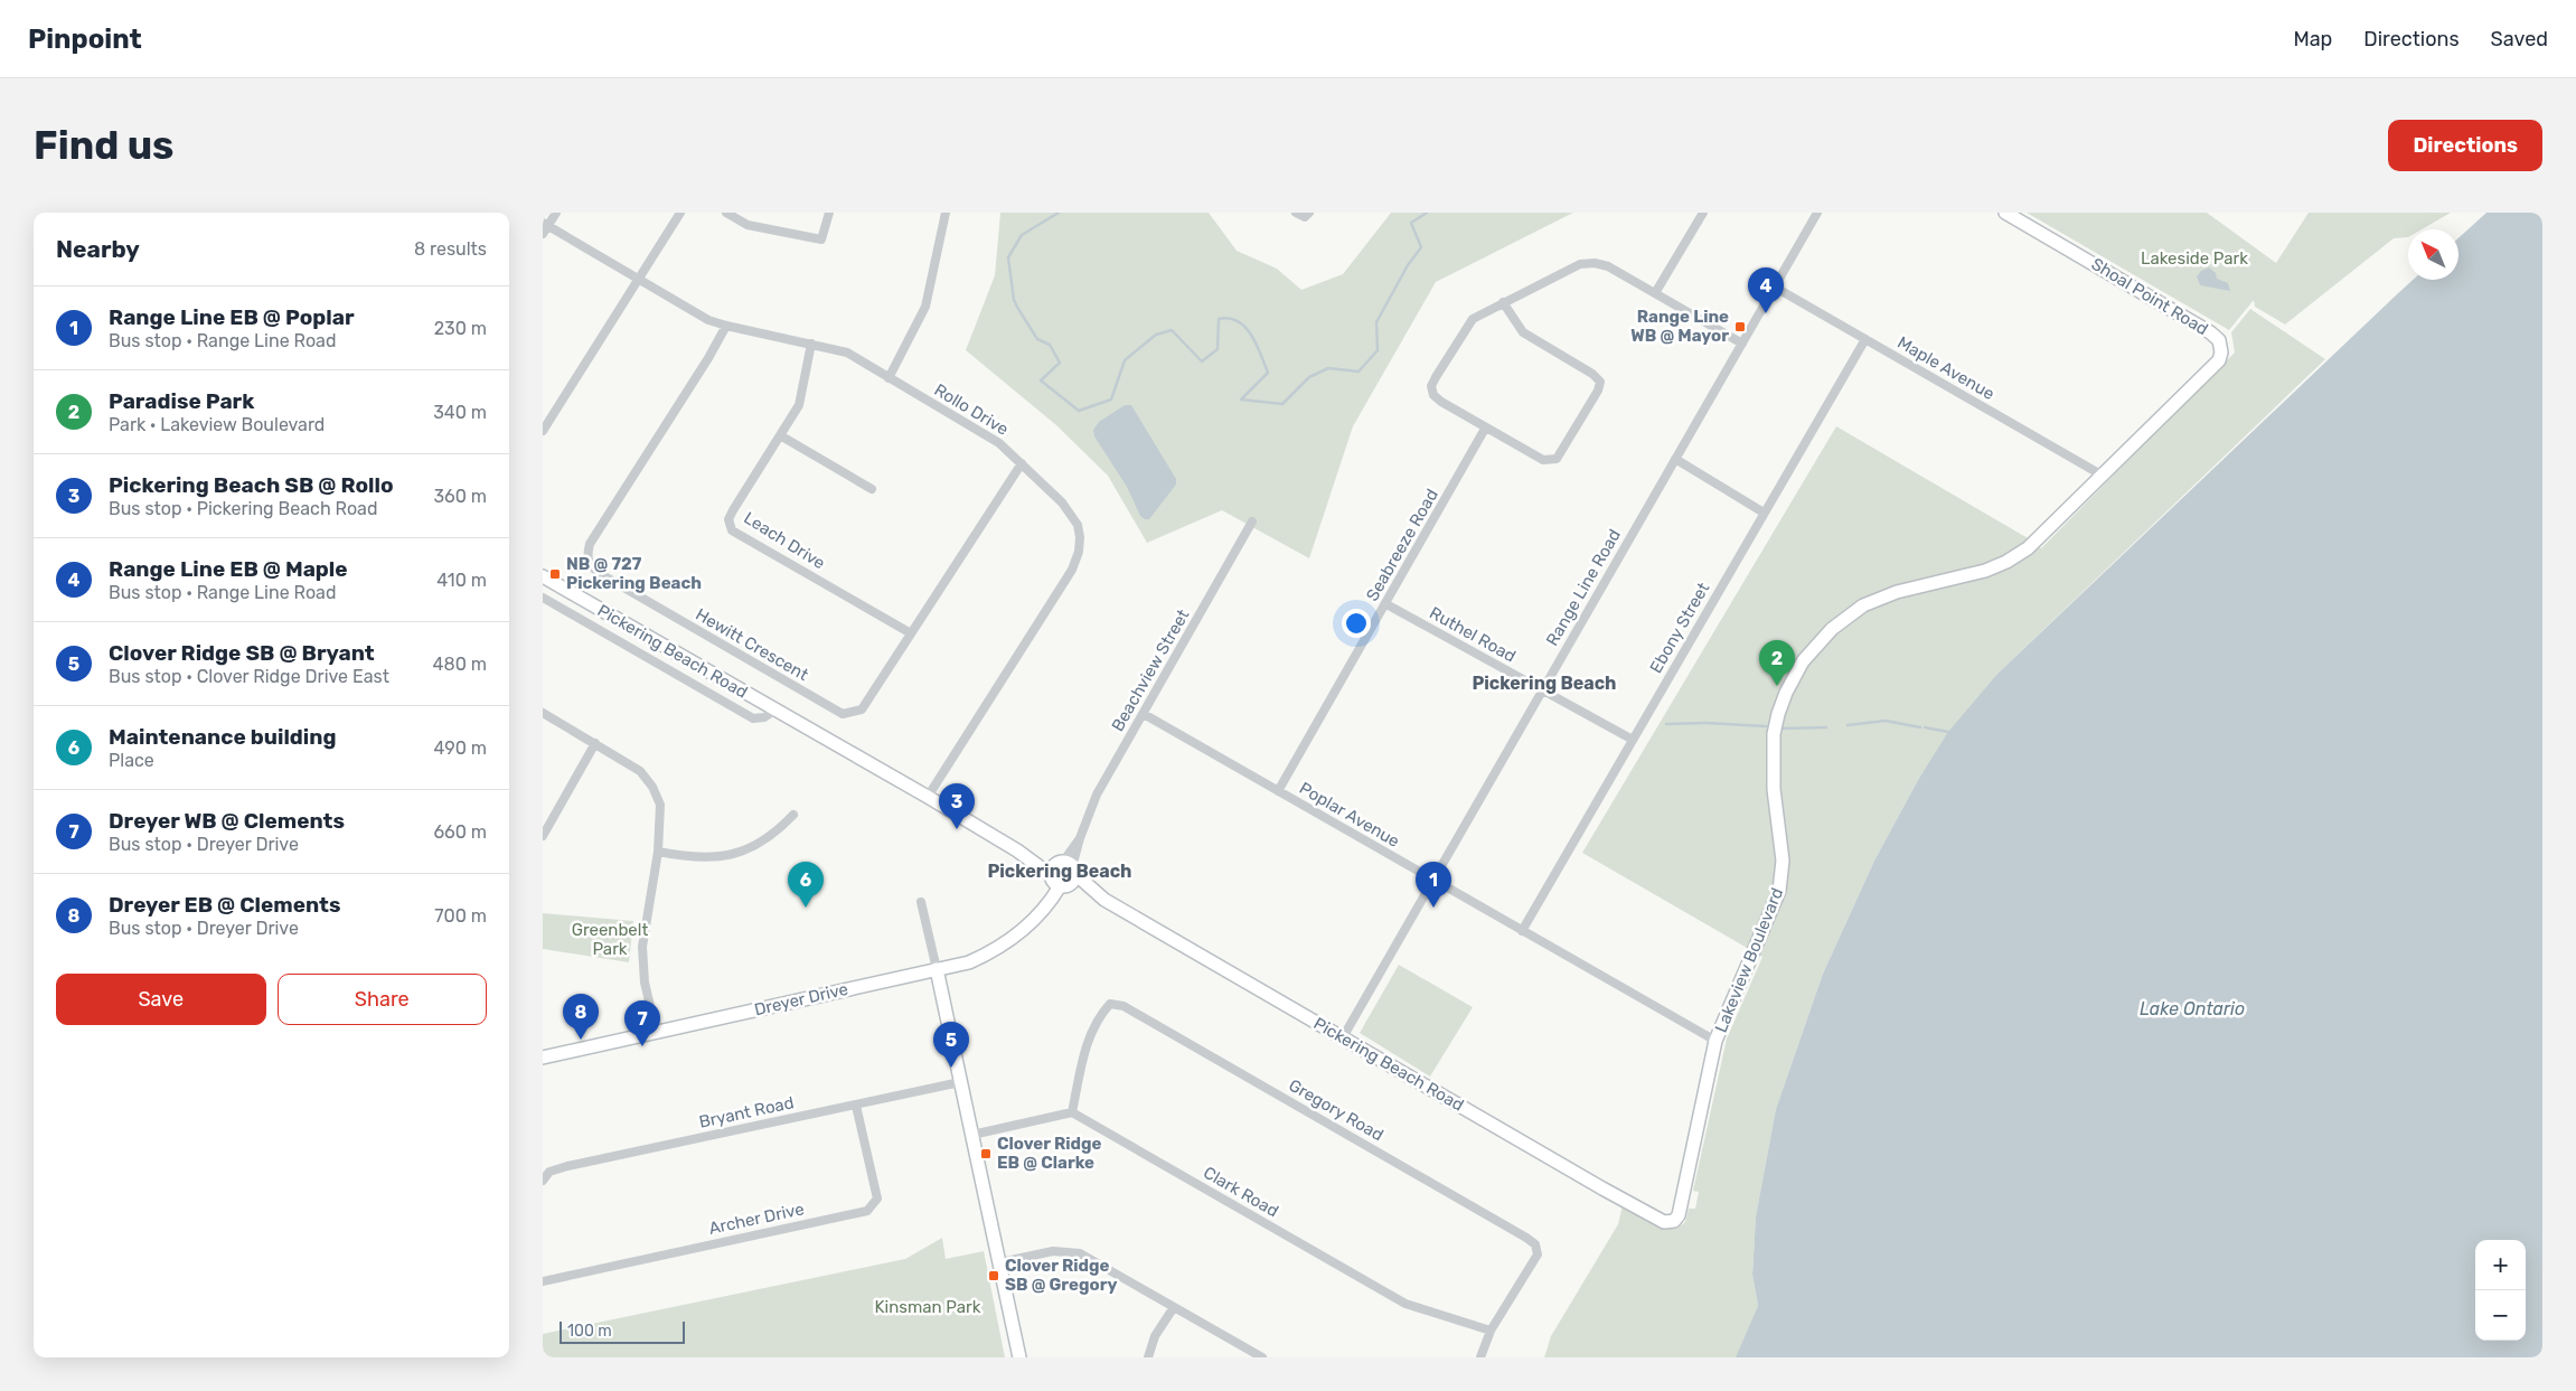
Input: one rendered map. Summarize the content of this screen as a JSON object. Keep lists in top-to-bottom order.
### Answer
{
  "streets": {
    "street": [
      "Shoal Point Road",
      "Maple Avenue",
      "Rollo Drive",
      "Leach Drive",
      "Seabreeze Road",
      "Range Line Road",
      "Ebony Street",
      "Ruthel Road",
      "Hewitt Crescent",
      "Pickering Beach Road",
      "Beachview Street",
      "Poplar Avenue",
      "Lakeview Boulevard",
      "Dreyer Drive",
      "Gregory Road",
      "Bryant Road",
      "Clark Road",
      "Archer Drive"
    ]
  },
  "crossings": [
    ["Shoal Point Road", "Maple Avenue"],
    ["Shoal Point Road", "Lakeview Boulevard"],
    ["Maple Avenue", "Range Line Road"],
    ["Maple Avenue", "Ebony Street"],
    ["Maple Avenue", "Lakeview Boulevard"],
    ["Rollo Drive", "Leach Drive"],
    ["Rollo Drive", "Hewitt Crescent"],
    ["Rollo Drive", "Pickering Beach Road"],
    ["Leach Drive", "Hewitt Crescent"],
    ["Seabreeze Road", "Ruthel Road"],
    ["Seabreeze Road", "Poplar Avenue"],
    ["Range Line Road", "Ruthel Road"],
    ["Range Line Road", "Pickering Beach Road"],
    ["Range Line Road", "Poplar Avenue"],
    ["Ebony Street", "Ruthel Road"],
    ["Ebony Street", "Poplar Avenue"],
    ["Pickering Beach Road", "Beachview Street"],
    ["Pickering Beach Road", "Lakeview Boulevard"],
    ["Pickering Beach Road", "Dreyer Drive"],
    ["Beachview Street", "Poplar Avenue"],
    ["Beachview Street", "Dreyer Drive"],
    ["Poplar Avenue", "Lakeview Boulevard"],
    ["Gregory Road", "Clark Road"],
    ["Bryant Road", "Archer Drive"]
  ],
  "districts": ["Pickering Beach", "Pickering Beach"],
  "water": ["Lake Ontario"],
  "parks": ["Lakeside Park", "Greenbelt Park", "Kinsman Park"],
  "places": {
    "transit": [
      "Range Line WB @ Mayor",
      "NB @ 727 Pickering Beach",
      "Clover Ridge EB @ Clarke",
      "Clover Ridge SB @ Gregory"
    ]
  },
  "scale_bar": "100 m",
  "north": "top left",
  "page": {
    "header": "Pinpoint",
    "nav": ["Map", "Directions", "Saved"],
    "buttons": [
      "Directions",
      ["Save", "Share"]
    ],
    "title": "Find us",
    "heading": ["Nearby", "8 results"],
    "pins": [
      "4",
      "2",
      "3",
      "1",
      "6",
      "8",
      "7",
      "5"
    ],
    "list": [
      {
        "mark": "1",
        "name": "Range Line EB @ Poplar",
        "note": "Bus stop · Range Line Road",
        "value": "230 m"
      },
      {
        "mark": "2",
        "name": "Paradise Park",
        "note": "Park · Lakeview Boulevard",
        "value": "340 m"
      },
      {
        "mark": "3",
        "name": "Pickering Beach SB @ Rollo",
        "note": "Bus stop · Pickering Beach Road",
        "value": "360 m"
      },
      {
        "mark": "4",
        "name": "Range Line EB @ Maple",
        "note": "Bus stop · Range Line Road",
        "value": "410 m"
      },
      {
        "mark": "5",
        "name": "Clover Ridge SB @ Bryant",
        "note": "Bus stop · Clover Ridge Drive East",
        "value": "480 m"
      },
      {
        "mark": "6",
        "name": "Maintenance building",
        "note": "Place",
        "value": "490 m"
      },
      {
        "mark": "7",
        "name": "Dreyer WB @ Clements",
        "note": "Bus stop · Dreyer Drive",
        "value": "660 m"
      },
      {
        "mark": "8",
        "name": "Dreyer EB @ Clements",
        "note": "Bus stop · Dreyer Drive",
        "value": "700 m"
      }
    ],
    "map_buttons": ["+", "−"],
    "scale": "100 m"
  }
}
